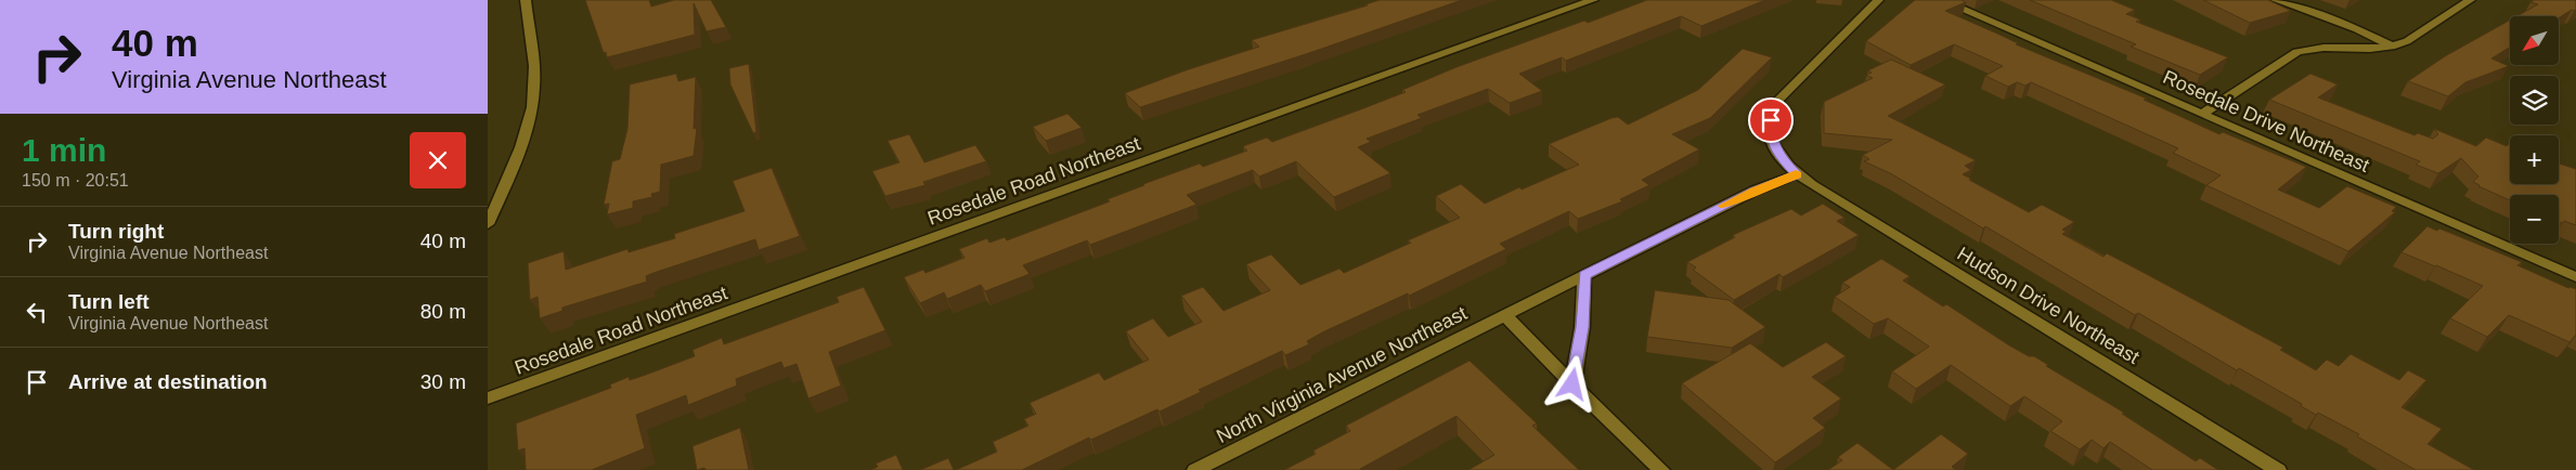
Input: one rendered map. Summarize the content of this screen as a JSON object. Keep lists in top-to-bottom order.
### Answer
{
  "streets": {
    "street": [
      "Rosedale Drive Northeast",
      "Rosedale Road Northeast",
      "Hudson Drive Northeast",
      "North Virginia Avenue Northeast"
    ]
  },
  "crossings": [
    ["Hudson Drive Northeast", "North Virginia Avenue Northeast"]
  ],
  "north": "bottom left",
  "page": {
    "turn": ["40 m", "Virginia Avenue Northeast"],
    "map_buttons": ["+", "−"],
    "heading": ["1 min", "150 m · 20:51"],
    "list": [
      {
        "name": "Turn right",
        "note": "Virginia Avenue Northeast",
        "value": "40 m"
      },
      {
        "name": "Turn left",
        "note": "Virginia Avenue Northeast",
        "value": "80 m"
      },
      {
        "name": "Arrive at destination",
        "value": "30 m"
      }
    ]
  }
}
